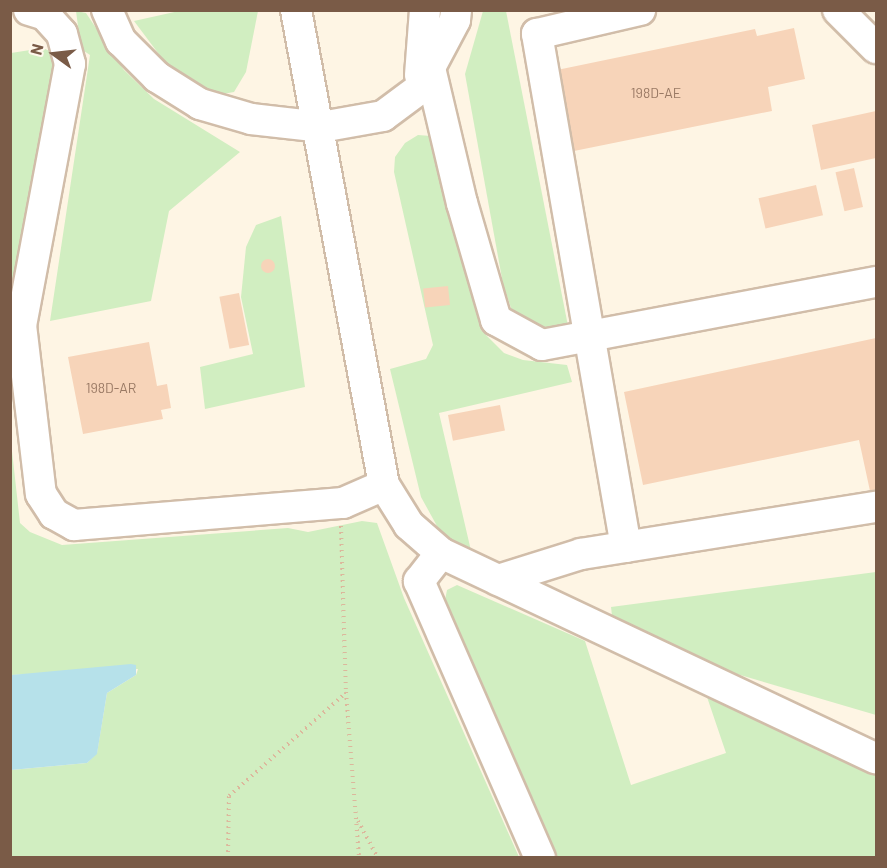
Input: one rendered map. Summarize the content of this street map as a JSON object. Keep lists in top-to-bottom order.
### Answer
{
  "house_numbers": ["198D-AE", "198D-AR"],
  "north": "left"
}
